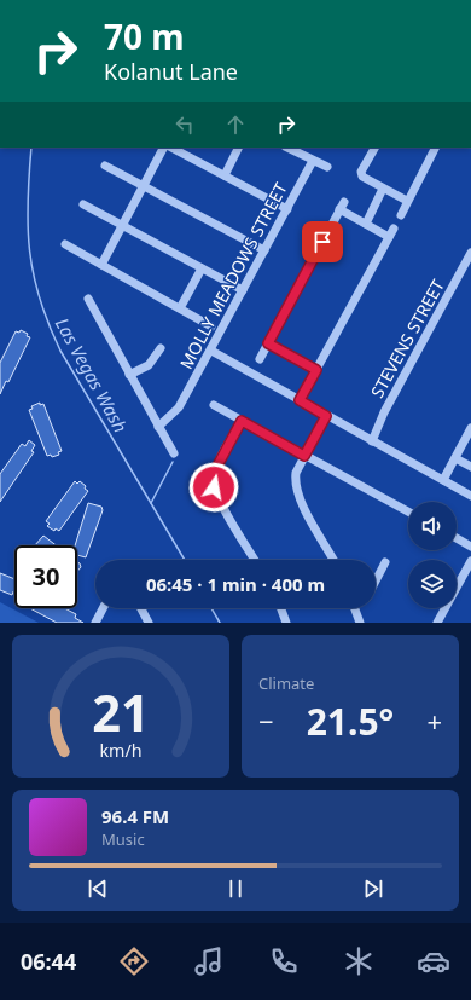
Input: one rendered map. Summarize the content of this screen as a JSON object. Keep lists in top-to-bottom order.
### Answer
{
  "streets": {
    "street": ["MOLLY MEADOWS STREET", "STEVENS STREET"]
  },
  "water": ["Las Vegas Wash"],
  "page": {
    "turn": ["70 m", "Kolanut Lane"],
    "limit": "30",
    "trip": "06:45 · 1 min · 400 m",
    "tile": "Climate",
    "heat": ["−", "21.5°", "+"],
    "song": ["96.4 FM", "Music"],
    "tabs": "06:44",
    "gauge": ["21", "km/h"]
  }
}
